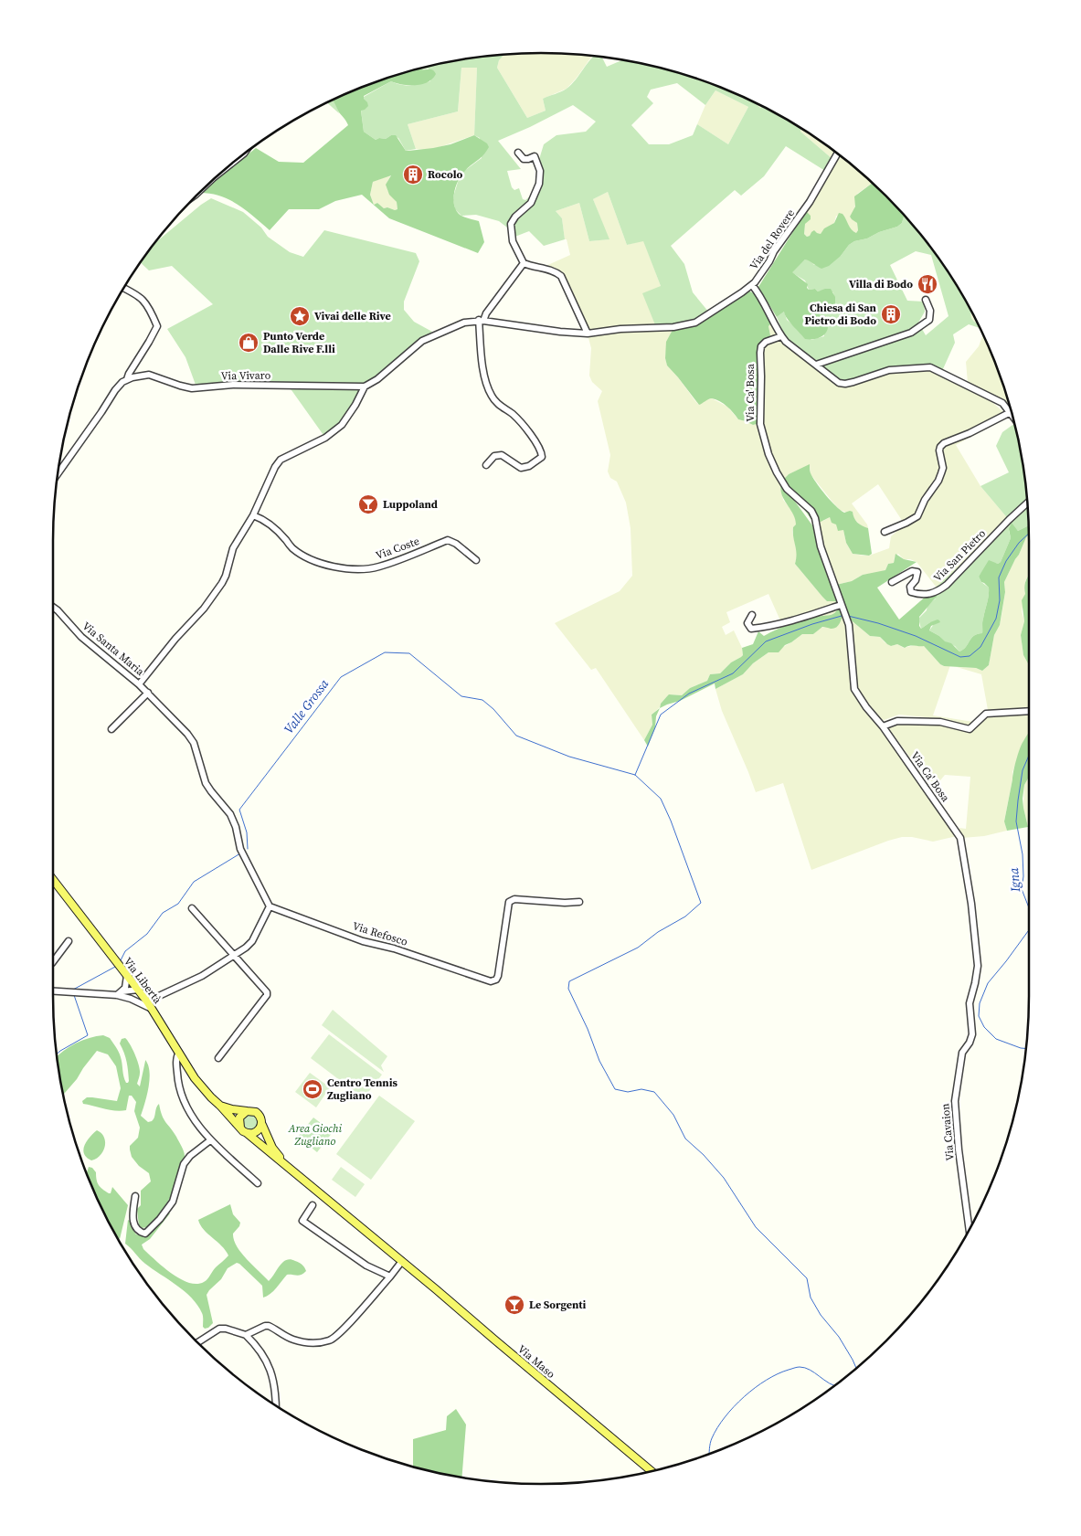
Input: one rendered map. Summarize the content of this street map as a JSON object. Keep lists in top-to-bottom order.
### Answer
{
  "streets": {
    "main road": ["Via Libertà", "Via Maso"],
    "street": [
      "Via del Rovere",
      "Via Vivaro",
      "Via Ca' Bosa",
      "Via Coste",
      "Via San Pietro",
      "Via Santa Maria",
      "Via Refosco",
      "Via Cavaion"
    ]
  },
  "crossings": [
    ["Via Ca' Bosa", "Via Cavaion"],
    ["Via Santa Maria", "Via Refosco"]
  ],
  "water": ["Valle Grossa", "Igna"],
  "parks": ["Area Giochi Zugliano"],
  "places": {
    "building": ["Rocolo", "Chiesa di San Pietro di Bodo"],
    "restaurant": ["Villa di Bodo"],
    "place": ["Vivai delle Rive"],
    "shop": ["Punto Verde Dalle Rive F.lli"],
    "bar": ["Luppoland", "Le Sorgenti"],
    "sports": ["Centro Tennis Zugliano"]
  }
}
